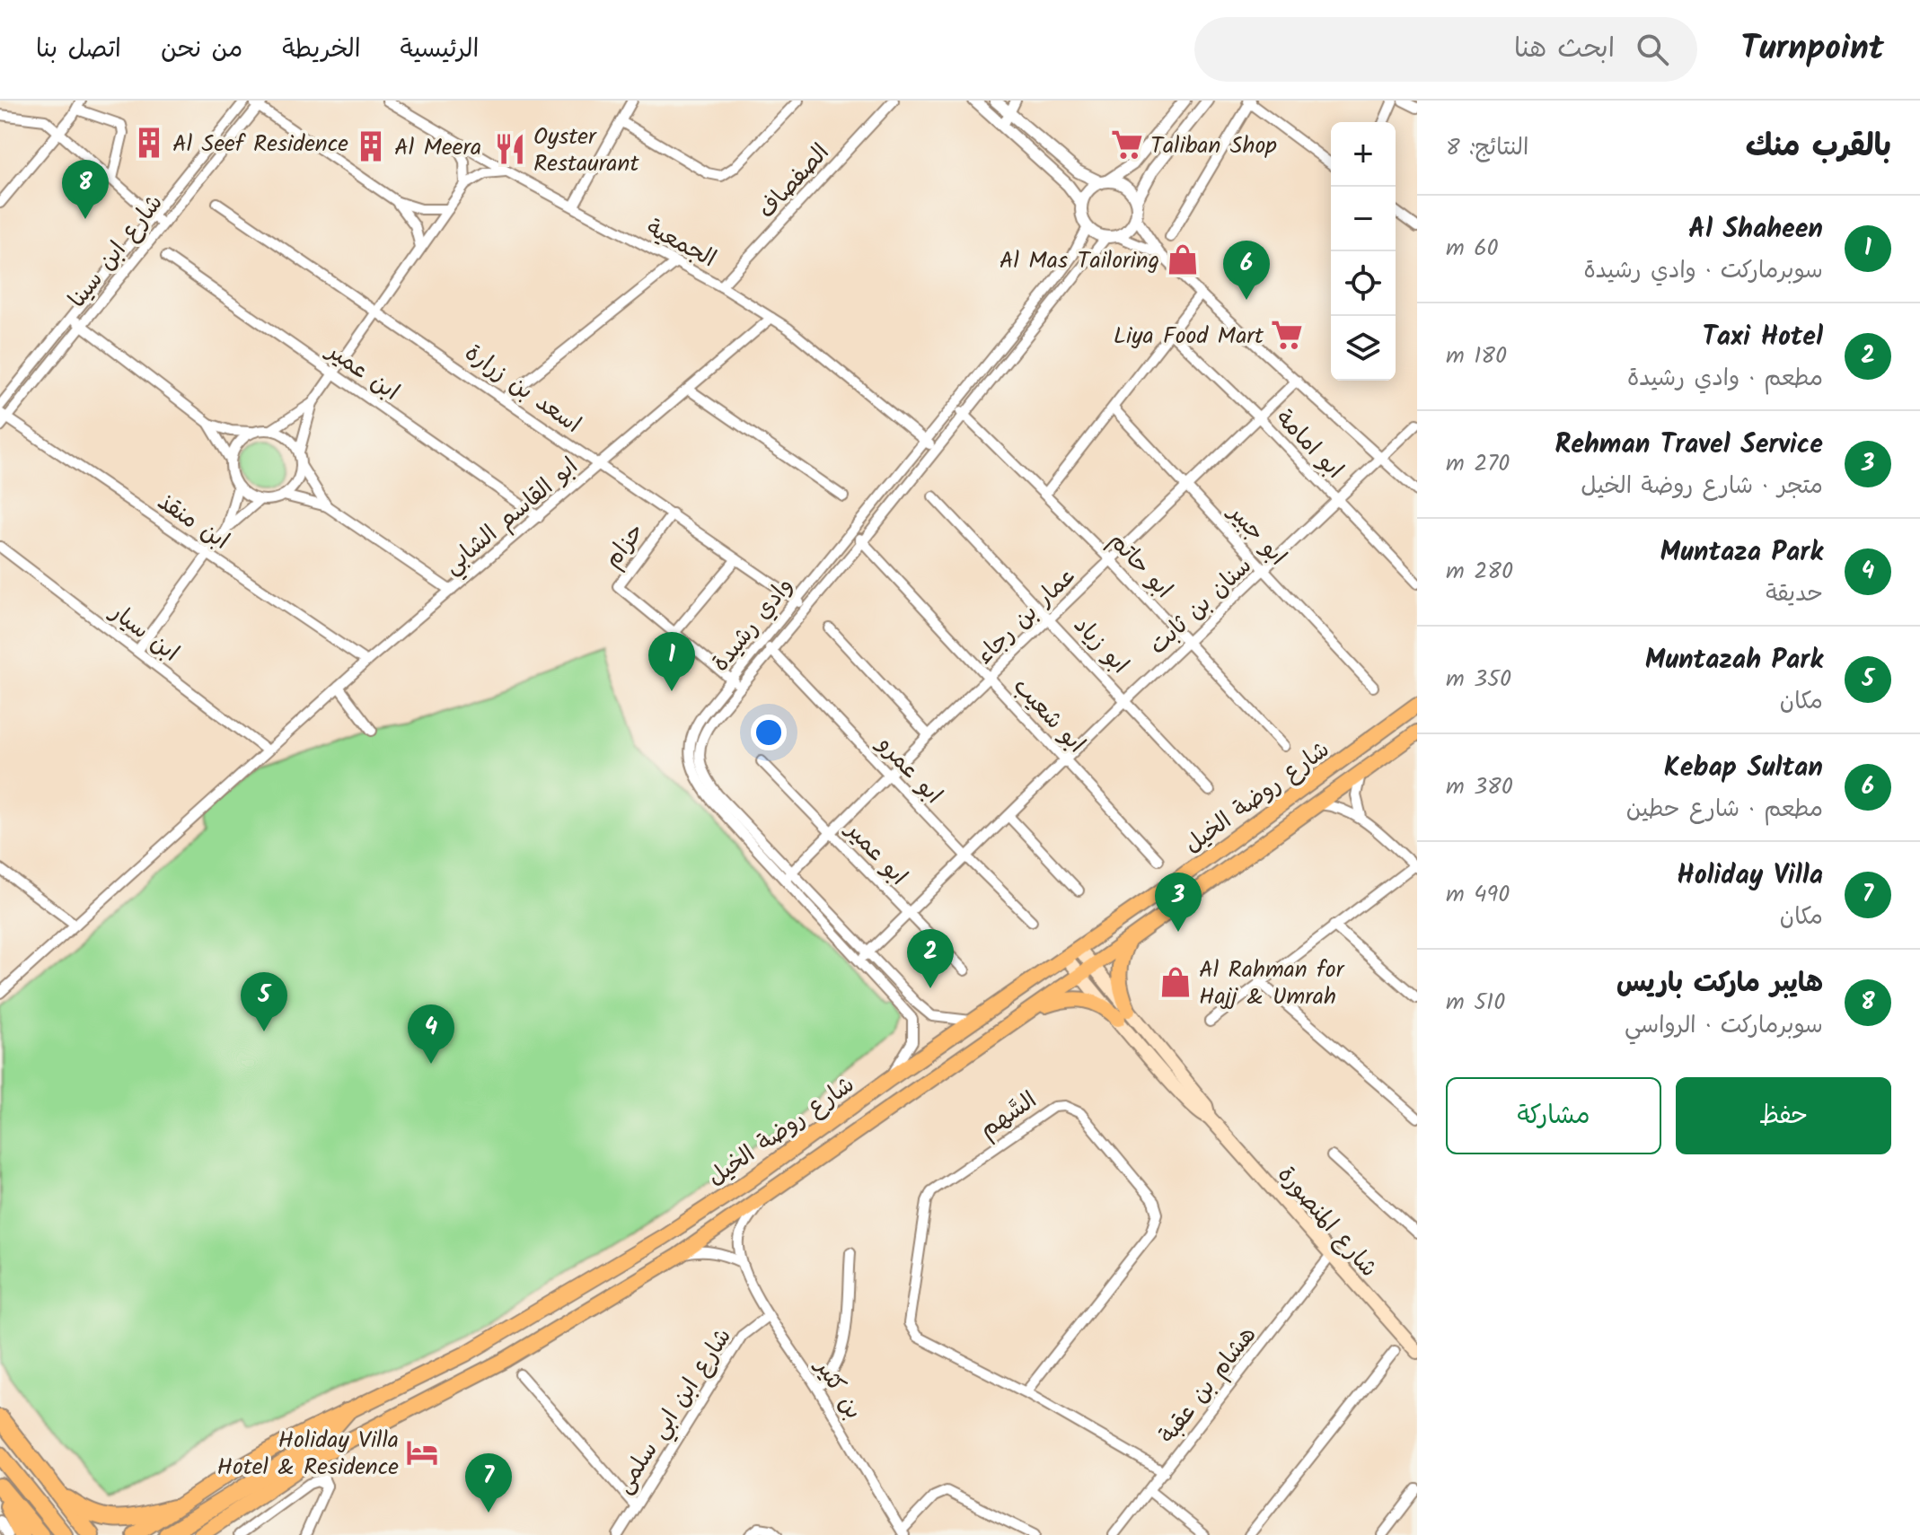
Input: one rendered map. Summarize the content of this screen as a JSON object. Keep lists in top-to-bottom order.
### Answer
{
  "streets": {
    "main road": ["شارع روضة الخيل", "شارع المنصورة"],
    "street": [
      "الصفصاف",
      "الجمعية",
      "شارع ابن سينا",
      "ابن عمير",
      "اسعد بن زرارة",
      "ابو امامة",
      "ابو القاسم الشابي",
      "ابن منقذ",
      "ابو جبير",
      "حزام",
      "ابو حاتم",
      "سنان بن ثابت",
      "عمار بن رجاء",
      "وادي رشيدة",
      "ابن سيار",
      "ابو زياد",
      "ابو شعيب",
      "ابو عمرو",
      "ابو عمير",
      "السَّهم",
      "هشام بن عقبة",
      "بن كثير",
      "شارع ابن ابي سلمى"
    ]
  },
  "crossings": [
    ["الصفصاف", "الجمعية"],
    ["الجمعية", "ابو القاسم الشابي"],
    ["الجمعية", "وادي رشيدة"],
    ["شارع ابن سينا", "ابن منقذ"],
    ["ابن عمير", "ابو القاسم الشابي"],
    ["اسعد بن زرارة", "ابو القاسم الشابي"],
    ["اسعد بن زرارة", "حزام"],
    ["اسعد بن زرارة", "وادي رشيدة"],
    ["ابو امامة", "سنان بن ثابت"],
    ["ابو امامة", "عمار بن رجاء"],
    ["ابو القاسم الشابي", "ابن منقذ"],
    ["ابو القاسم الشابي", "ابن سيار"],
    ["ابو جبير", "سنان بن ثابت"],
    ["ابو جبير", "عمار بن رجاء"],
    ["حزام", "وادي رشيدة"],
    ["ابو حاتم", "سنان بن ثابت"],
    ["ابو حاتم", "عمار بن رجاء"],
    ["ابو حاتم", "وادي رشيدة"],
    ["سنان بن ثابت", "وادي رشيدة"],
    ["سنان بن ثابت", "ابو زياد"],
    ["سنان بن ثابت", "ابو شعيب"],
    ["سنان بن ثابت", "ابو عمرو"],
    ["سنان بن ثابت", "ابو عمير"],
    ["عمار بن رجاء", "وادي رشيدة"],
    ["عمار بن رجاء", "ابو زياد"],
    ["عمار بن رجاء", "ابو شعيب"],
    ["عمار بن رجاء", "ابو عمرو"],
    ["عمار بن رجاء", "ابو عمير"],
    ["وادي رشيدة", "ابو شعيب"],
    ["وادي رشيدة", "ابو عمرو"],
    ["وادي رشيدة", "شارع روضة الخيل"],
    ["شارع روضة الخيل", "شارع المنصورة"],
    ["السَّهم", "هشام بن عقبة"],
    ["شارع المنصورة", "هشام بن عقبة"],
    ["بن كثير", "شارع ابن ابي سلمى"]
  ],
  "places": {
    "building": ["Al Seef Residence", "Al Meera"],
    "supermarket": ["Taliban Shop", "Liya Food Mart"],
    "restaurant": ["Oyster Restaurant"],
    "shop": ["Al Mas Tailoring", "Al Rahman for Hajj & Umrah"],
    "hotel": ["Holiday Villa Hotel & Residence"]
  },
  "page": {
    "header": "Turnpoint",
    "search": "ابحث هنا",
    "nav": [
      "الرئيسية",
      "الخريطة",
      "من نحن",
      "اتصل بنا"
    ],
    "heading": ["بالقرب منك", "النتائج: 8"],
    "map_buttons": ["+", "−"],
    "pins": [
      "8",
      "6",
      "1",
      "3",
      "2",
      "5",
      "4",
      "7"
    ],
    "list": [
      {
        "mark": "1",
        "name": "Al Shaheen",
        "note": "سوبرماركت · وادي رشيدة",
        "value": "60 m"
      },
      {
        "mark": "2",
        "name": "Taxi Hotel",
        "note": "مطعم · وادي رشيدة",
        "value": "180 m"
      },
      {
        "mark": "3",
        "name": "Rehman Travel Service",
        "note": "متجر · شارع روضة الخيل",
        "value": "270 m"
      },
      {
        "mark": "4",
        "name": "Muntaza Park",
        "note": "حديقة",
        "value": "280 m"
      },
      {
        "mark": "5",
        "name": "Muntazah Park",
        "note": "مكان",
        "value": "350 m"
      },
      {
        "mark": "6",
        "name": "Kebap Sultan",
        "note": "مطعم · شارع حطين",
        "value": "380 m"
      },
      {
        "mark": "7",
        "name": "Holiday Villa",
        "note": "مكان",
        "value": "490 m"
      },
      {
        "mark": "8",
        "name": "هايبر ماركت باريس",
        "note": "سوبرماركت · الرواسي",
        "value": "510 m"
      }
    ],
    "buttons": ["حفظ", "مشاركة"]
  }
}
